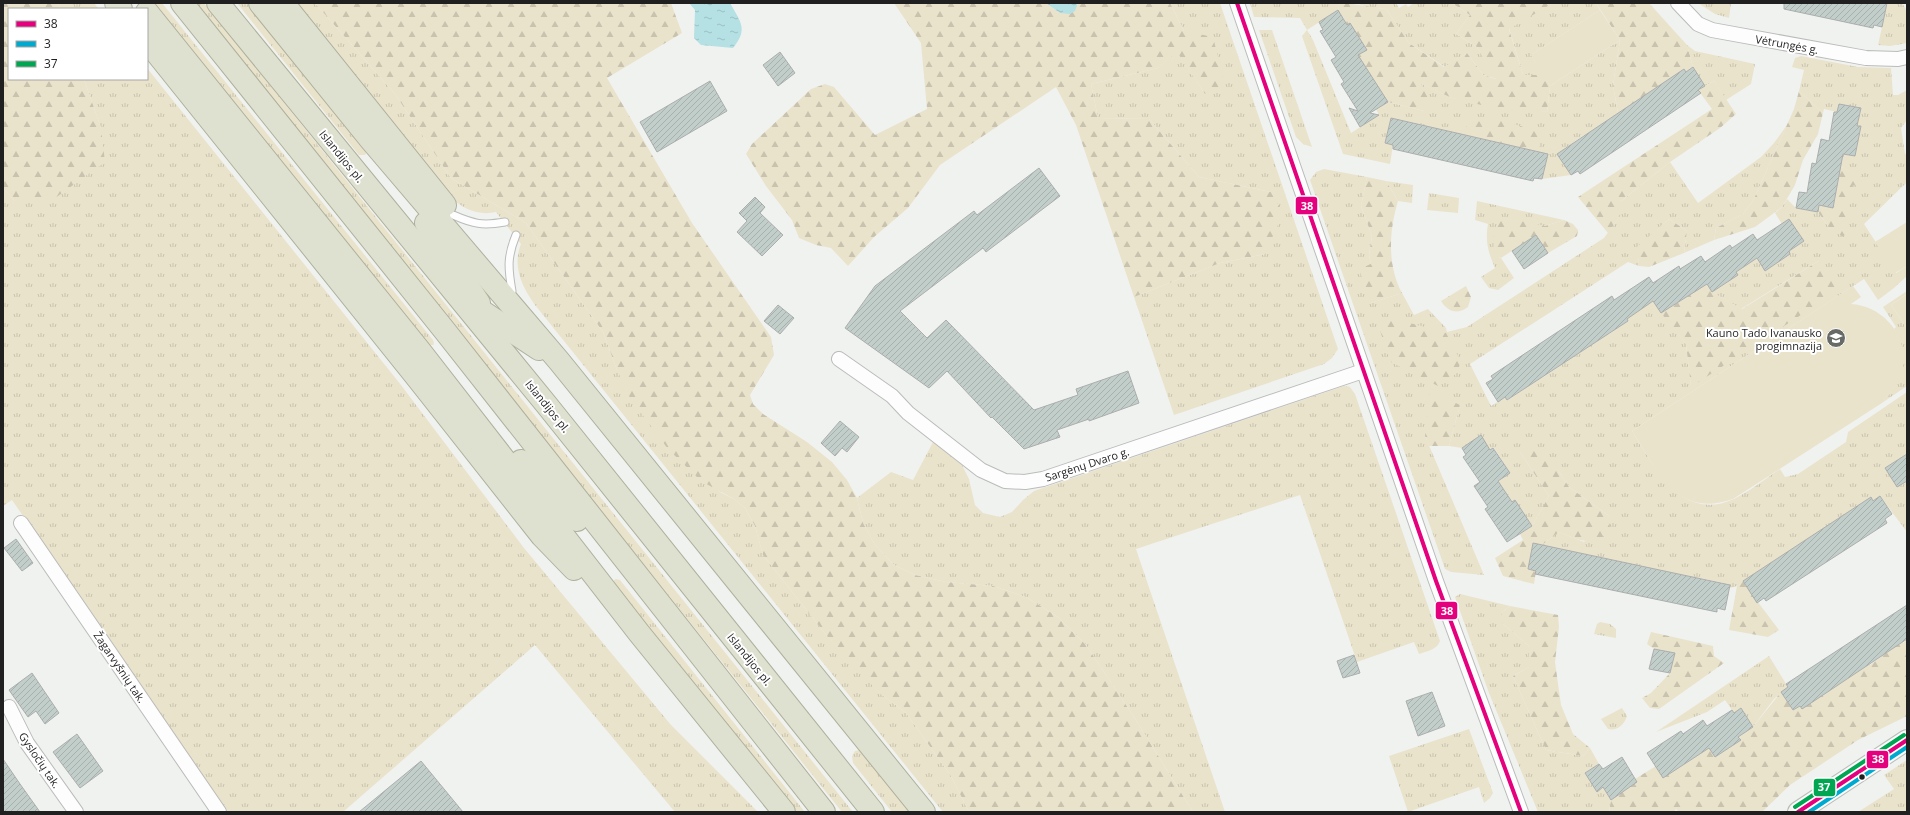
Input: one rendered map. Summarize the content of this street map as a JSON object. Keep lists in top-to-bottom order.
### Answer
{
  "streets": {
    "highway": ["Islandijos pl."],
    "street": [
      "Vėtrungės g.",
      "Sargėnų Dvaro g.",
      "Žagarvyšnių tak.",
      "Gysločių tak."
    ]
  },
  "places": {
    "school or university": ["Kauno Tado Ivanausko progimnazija"]
  },
  "lines": ["transit line 38", "transit line 37", "transit line 3"],
  "legend": ["38", "3", "37"]
}
